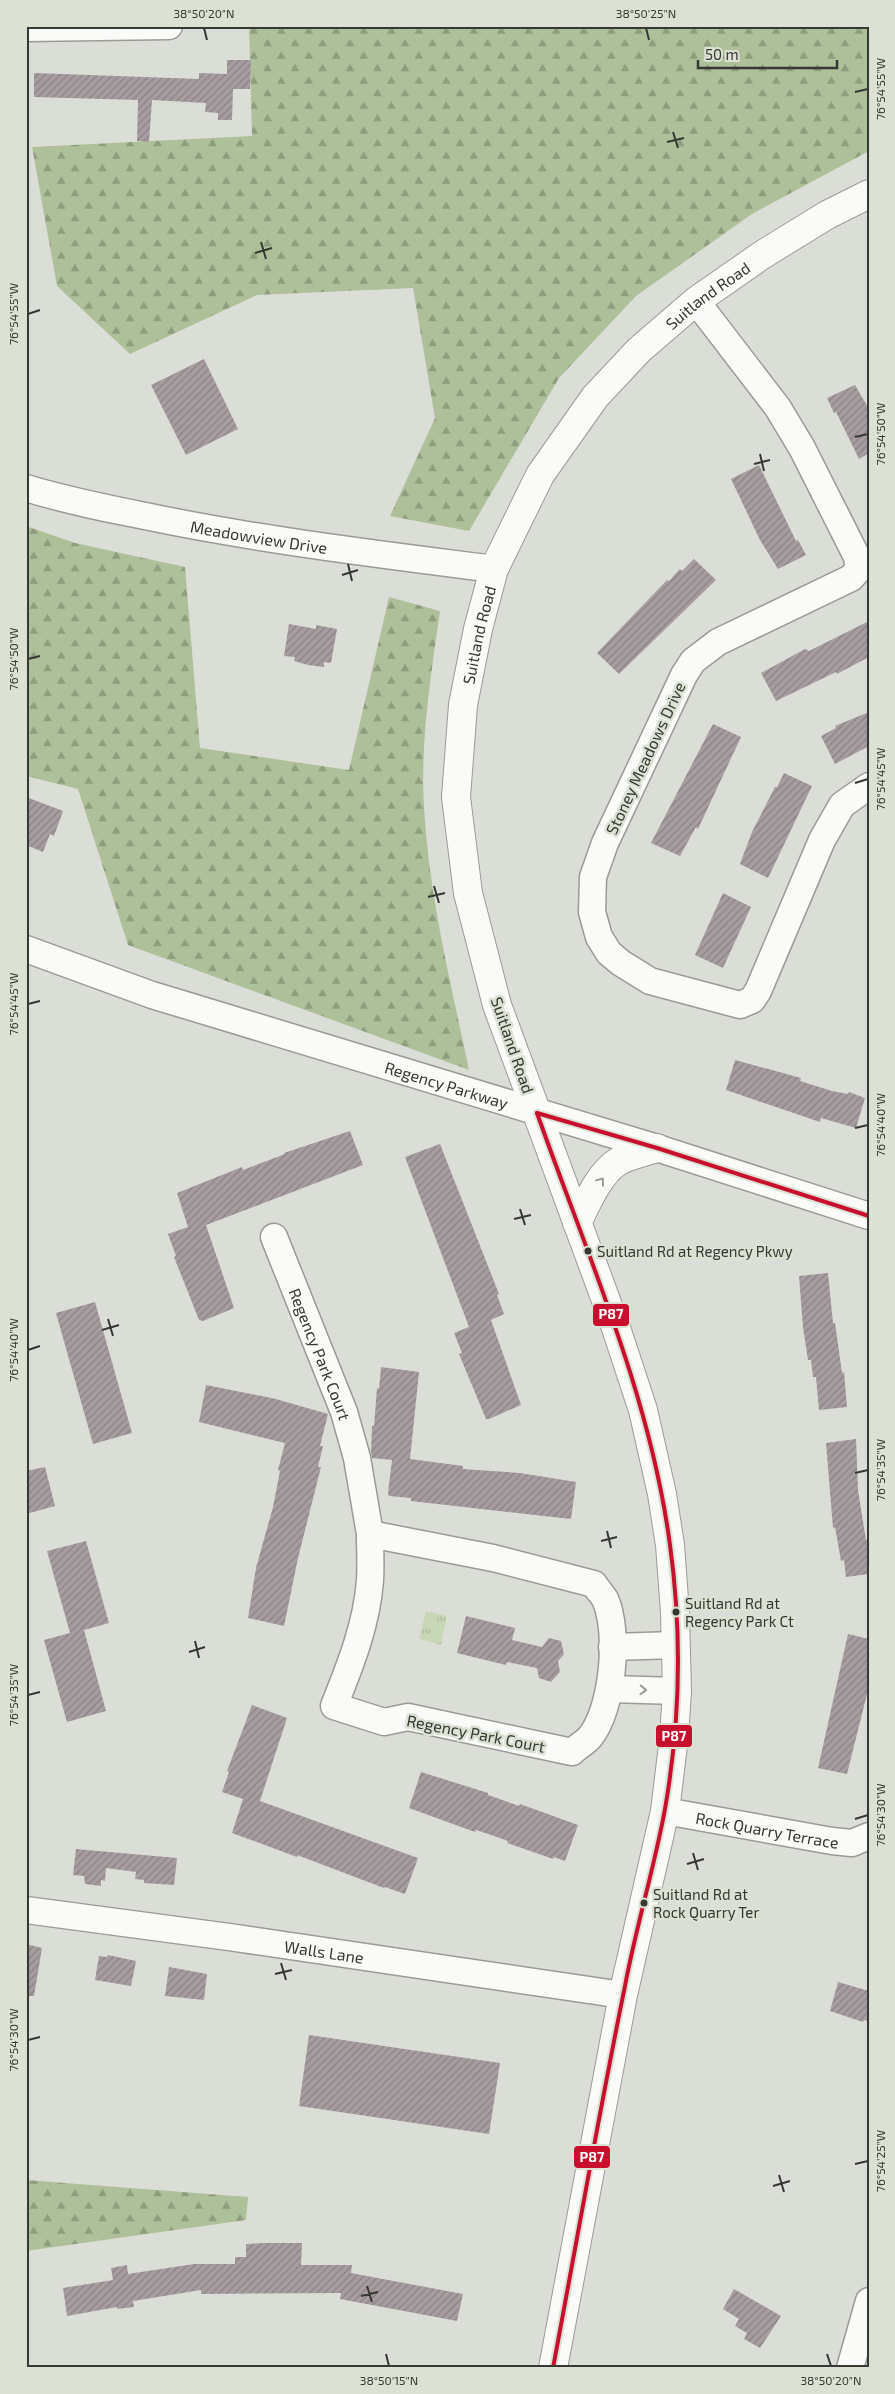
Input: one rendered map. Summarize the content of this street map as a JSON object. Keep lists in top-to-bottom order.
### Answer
{
  "streets": {
    "main road": ["Suitland Road"],
    "street": [
      "Meadowview Drive",
      "Stoney Meadows Drive",
      "Regency Parkway",
      "Regency Park Court",
      "Rock Quarry Terrace",
      "Walls Lane"
    ]
  },
  "crossings": [
    ["Suitland Road", "Meadowview Drive"],
    ["Suitland Road", "Stoney Meadows Drive"],
    ["Suitland Road", "Regency Parkway"],
    ["Suitland Road", "Rock Quarry Terrace"],
    ["Suitland Road", "Walls Lane"]
  ],
  "places": ["Suitland Rd at Regency Pkwy", "Suitland Rd at Regency Park Ct", "Suitland Rd at Rock Quarry Ter"],
  "lines": ["transit line P87"],
  "scale_bar": "50 m",
  "coordinates": [
    "38°50'20\"N",
    "38°50'25\"N",
    "76°54'55\"W",
    "76°54'50\"W",
    "76°54'45\"W",
    "76°54'40\"W",
    "76°54'35\"W",
    "76°54'30\"W",
    "76°54'25\"W",
    "38°50'15\"N"
  ]
}
